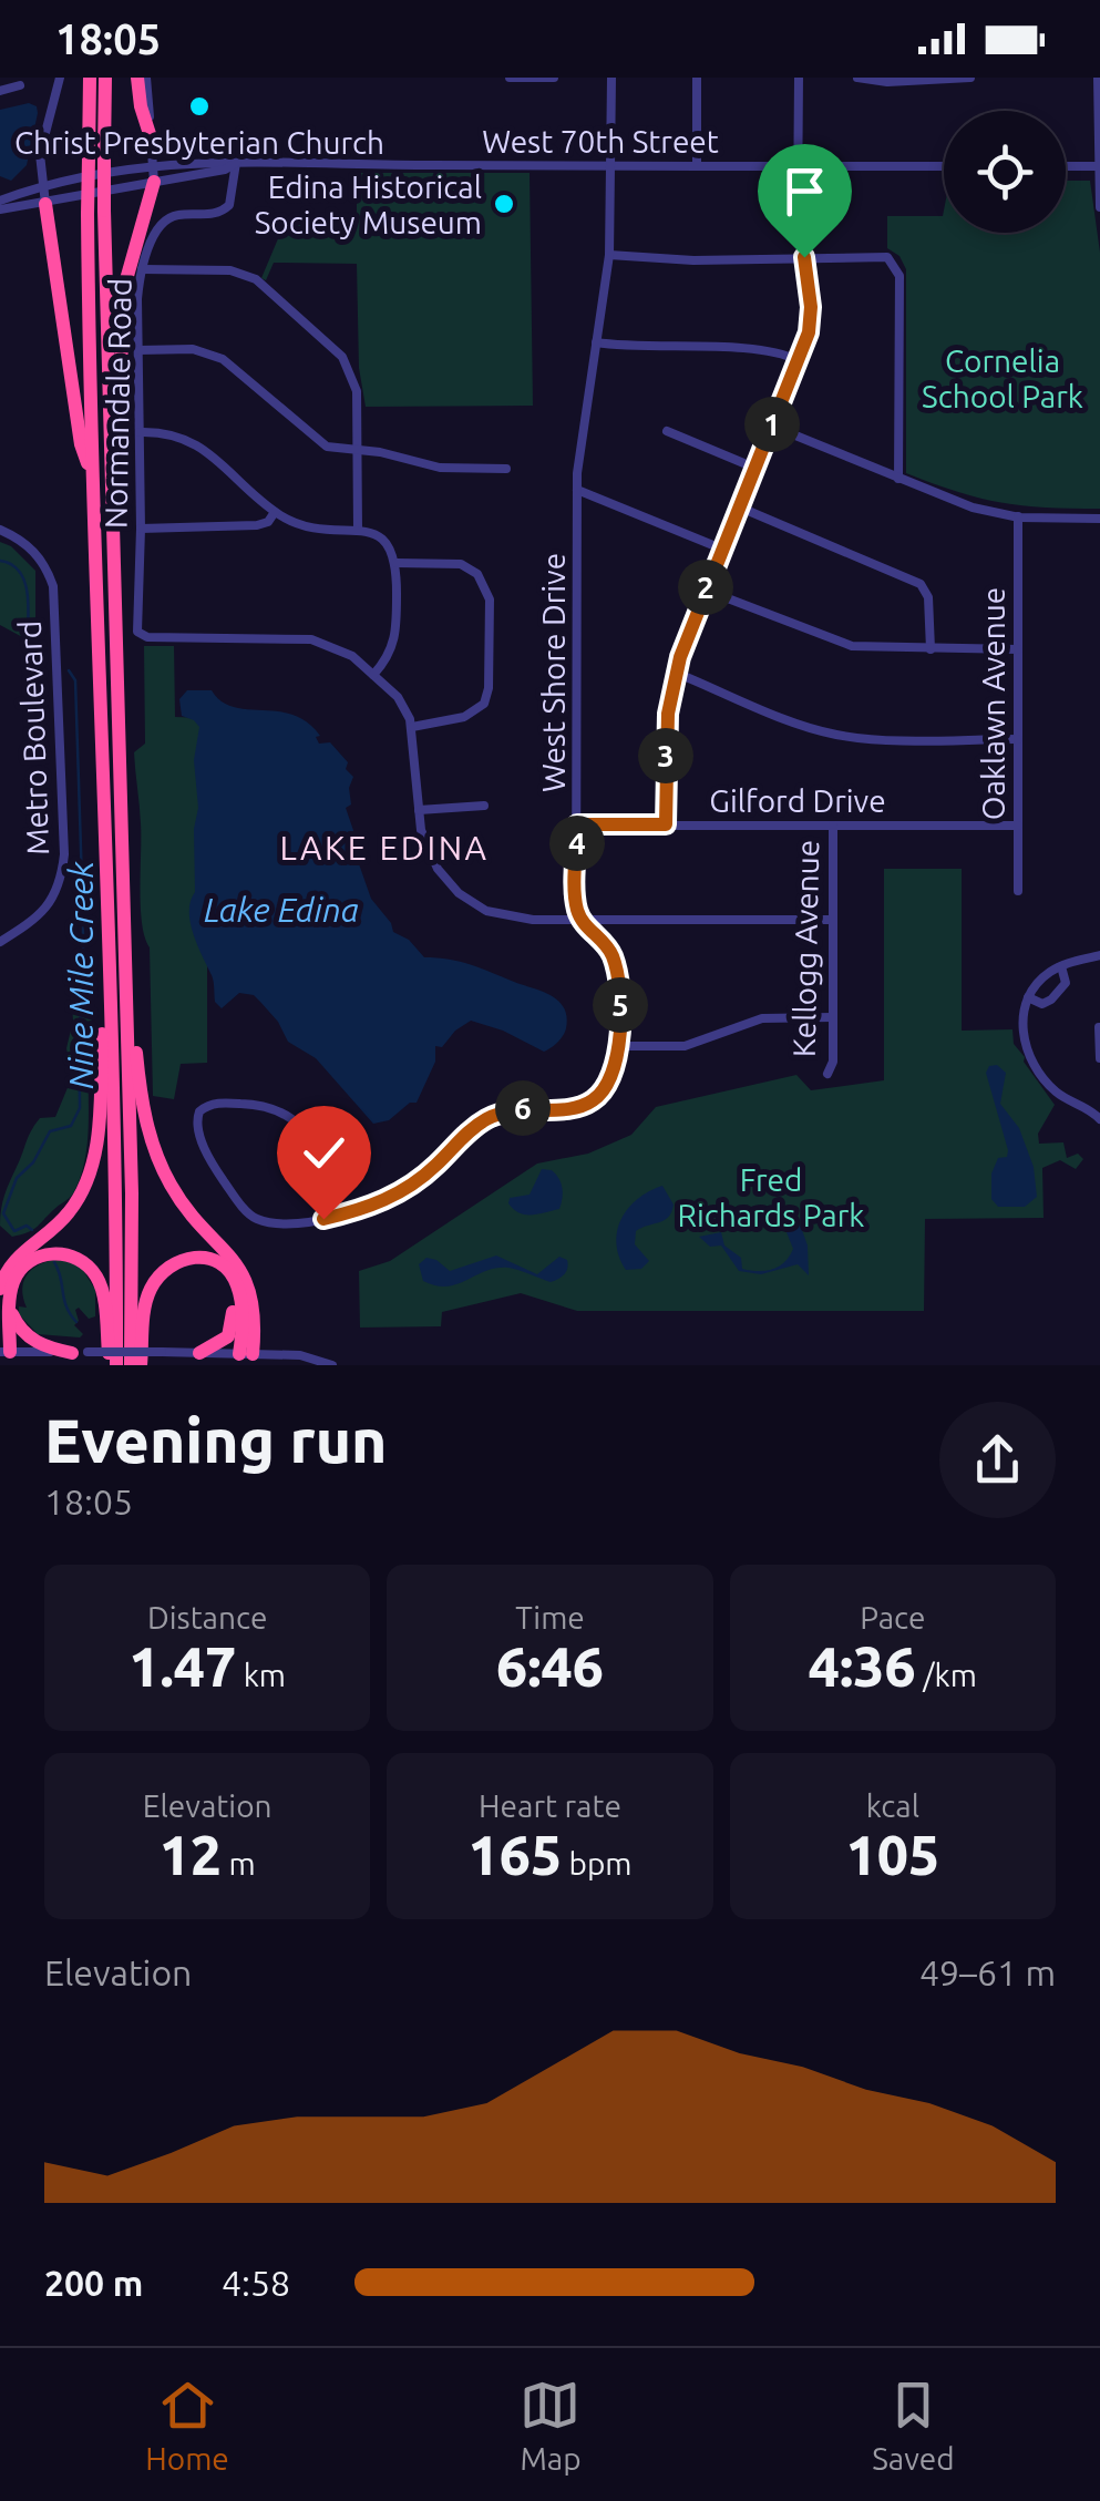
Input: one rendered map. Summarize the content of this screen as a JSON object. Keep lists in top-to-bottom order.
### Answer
{
  "streets": {
    "street": [
      "West 70th Street",
      "Normandale Road",
      "West Shore Drive",
      "Oaklawn Avenue",
      "Metro Boulevard",
      "Gilford Drive",
      "Kellogg Avenue"
    ]
  },
  "crossings": [
    ["West 70th Street", "Normandale Road"],
    ["West 70th Street", "West Shore Drive"],
    ["West Shore Drive", "Gilford Drive"],
    ["Oaklawn Avenue", "Gilford Drive"],
    ["Gilford Drive", "Kellogg Avenue"]
  ],
  "districts": ["LAKE EDINA"],
  "water": ["Lake Edina", "Nine Mile Creek"],
  "parks": ["Cornelia School Park", "Fred Richards Park"],
  "places": ["Christ Presbyterian Church", "Edina Historical Society Museum"],
  "page": {
    "status": "18:05",
    "pins": [
      "1",
      "2",
      "3",
      "4",
      "5",
      "6"
    ],
    "heading": ["Evening run", "18:05"],
    "stats": [
      ["Distance", "1.47 km"],
      ["Time", "6:46"],
      ["Pace", "4:36 /km"],
      ["Elevation", "12 m"],
      ["Heart rate", "165 bpm"],
      ["kcal", "105"]
    ],
    "chart": ["Elevation", "49–61 m"],
    "list": [
      {
        "name": "200 m",
        "note": "4:58"
      }
    ],
    "tabs": ["Home", "Map", "Saved"]
  }
}
